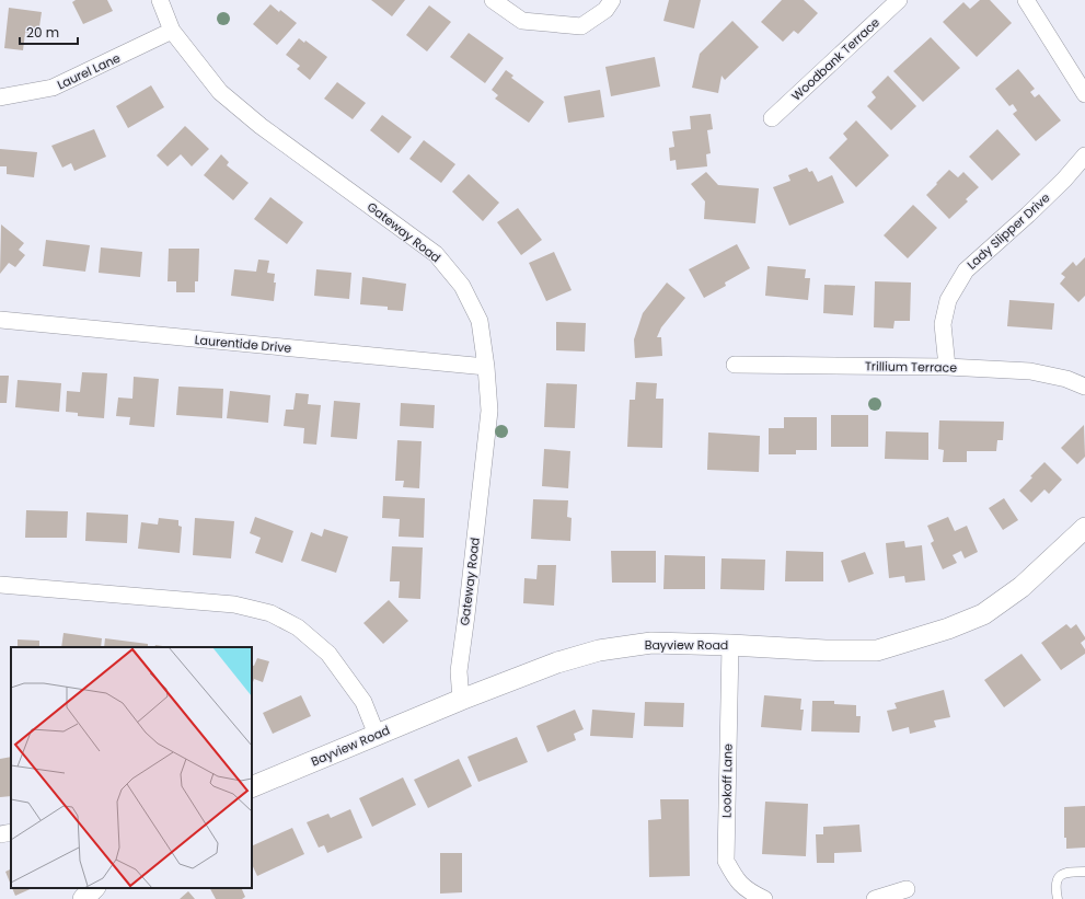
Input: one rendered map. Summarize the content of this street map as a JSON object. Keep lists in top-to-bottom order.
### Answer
{
  "streets": {
    "street": [
      "Woodbank Terrace",
      "Laurel Lane",
      "Lady Slipper Drive",
      "Gateway Road",
      "Laurentide Drive",
      "Trillium Terrace",
      "Bayview Road",
      "Lookoff Lane"
    ]
  },
  "crossings": [
    ["Laurel Lane", "Gateway Road"],
    ["Lady Slipper Drive", "Trillium Terrace"],
    ["Gateway Road", "Laurentide Drive"],
    ["Gateway Road", "Bayview Road"],
    ["Bayview Road", "Lookoff Lane"]
  ],
  "scale_bar": "20 m"
}
